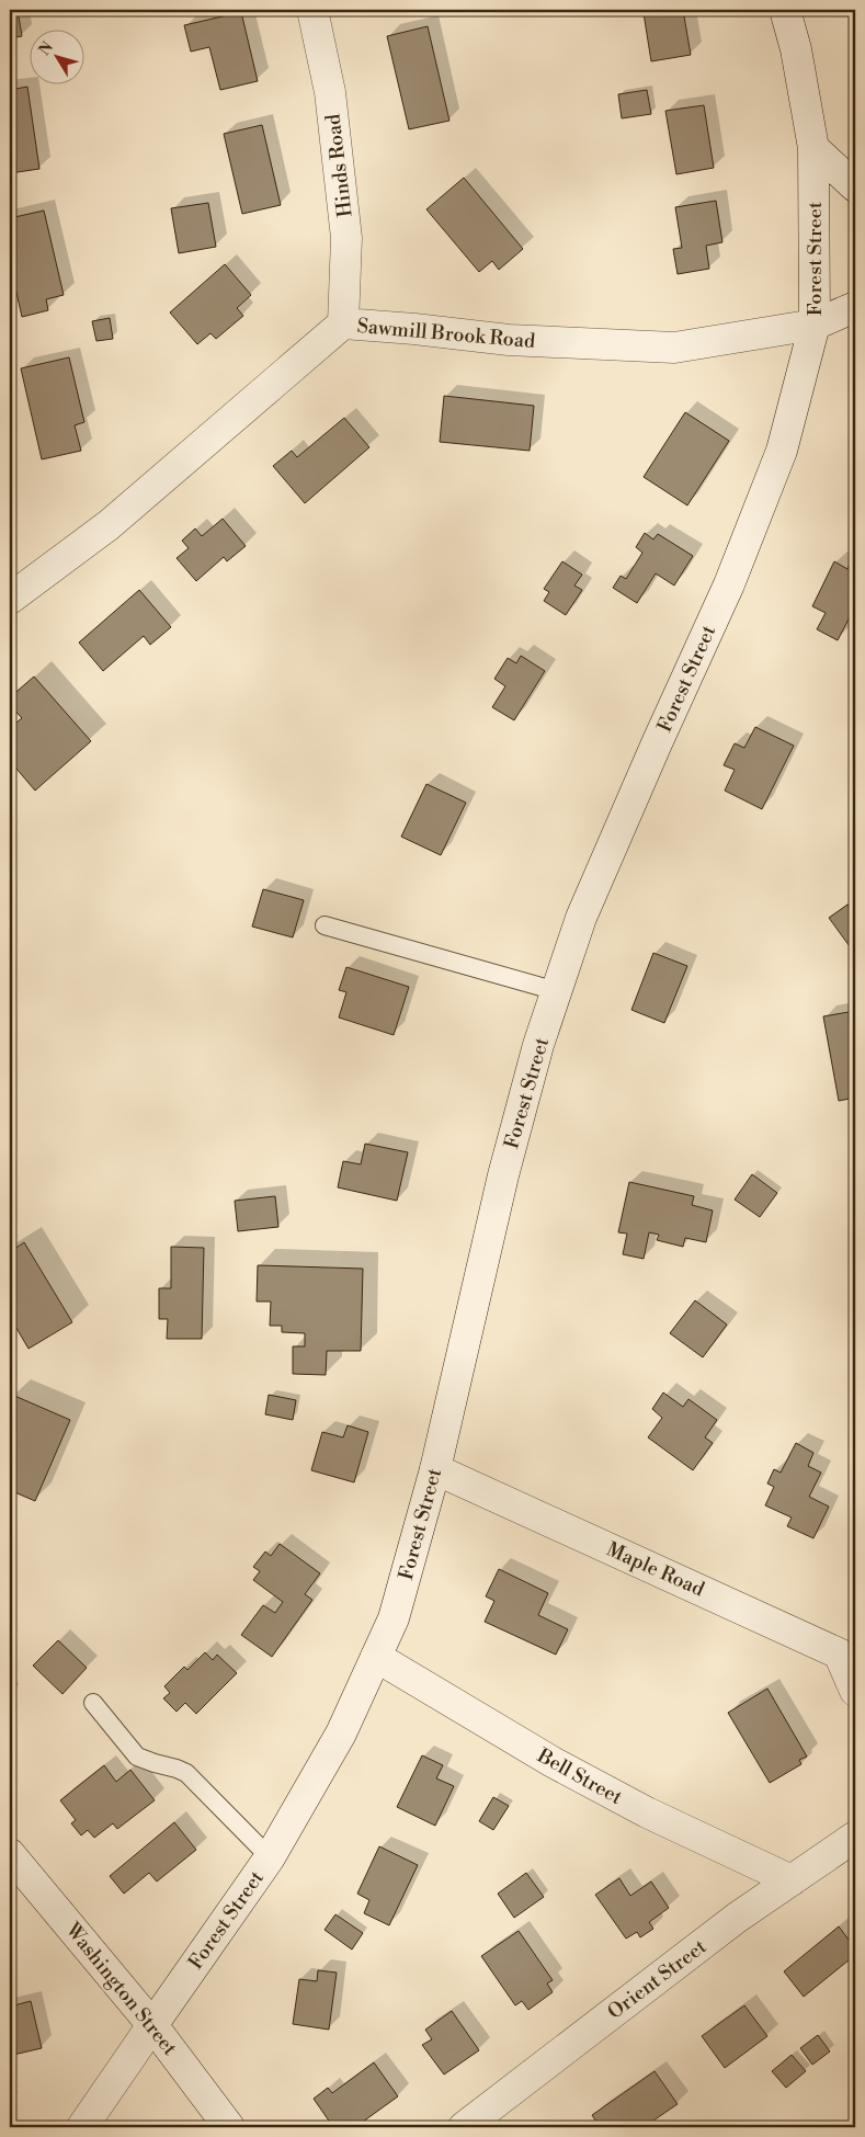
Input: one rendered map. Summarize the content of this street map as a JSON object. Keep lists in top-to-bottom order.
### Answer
{
  "streets": {
    "street": [
      "Hinds Road",
      "Forest Street",
      "Sawmill Brook Road",
      "Maple Road",
      "Bell Street",
      "Orient Street",
      "Washington Street"
    ]
  },
  "crossings": [
    ["Hinds Road", "Sawmill Brook Road"],
    ["Forest Street", "Sawmill Brook Road"],
    ["Forest Street", "Maple Road"],
    ["Forest Street", "Bell Street"],
    ["Forest Street", "Washington Street"],
    ["Bell Street", "Orient Street"]
  ],
  "north": "top left"
}
